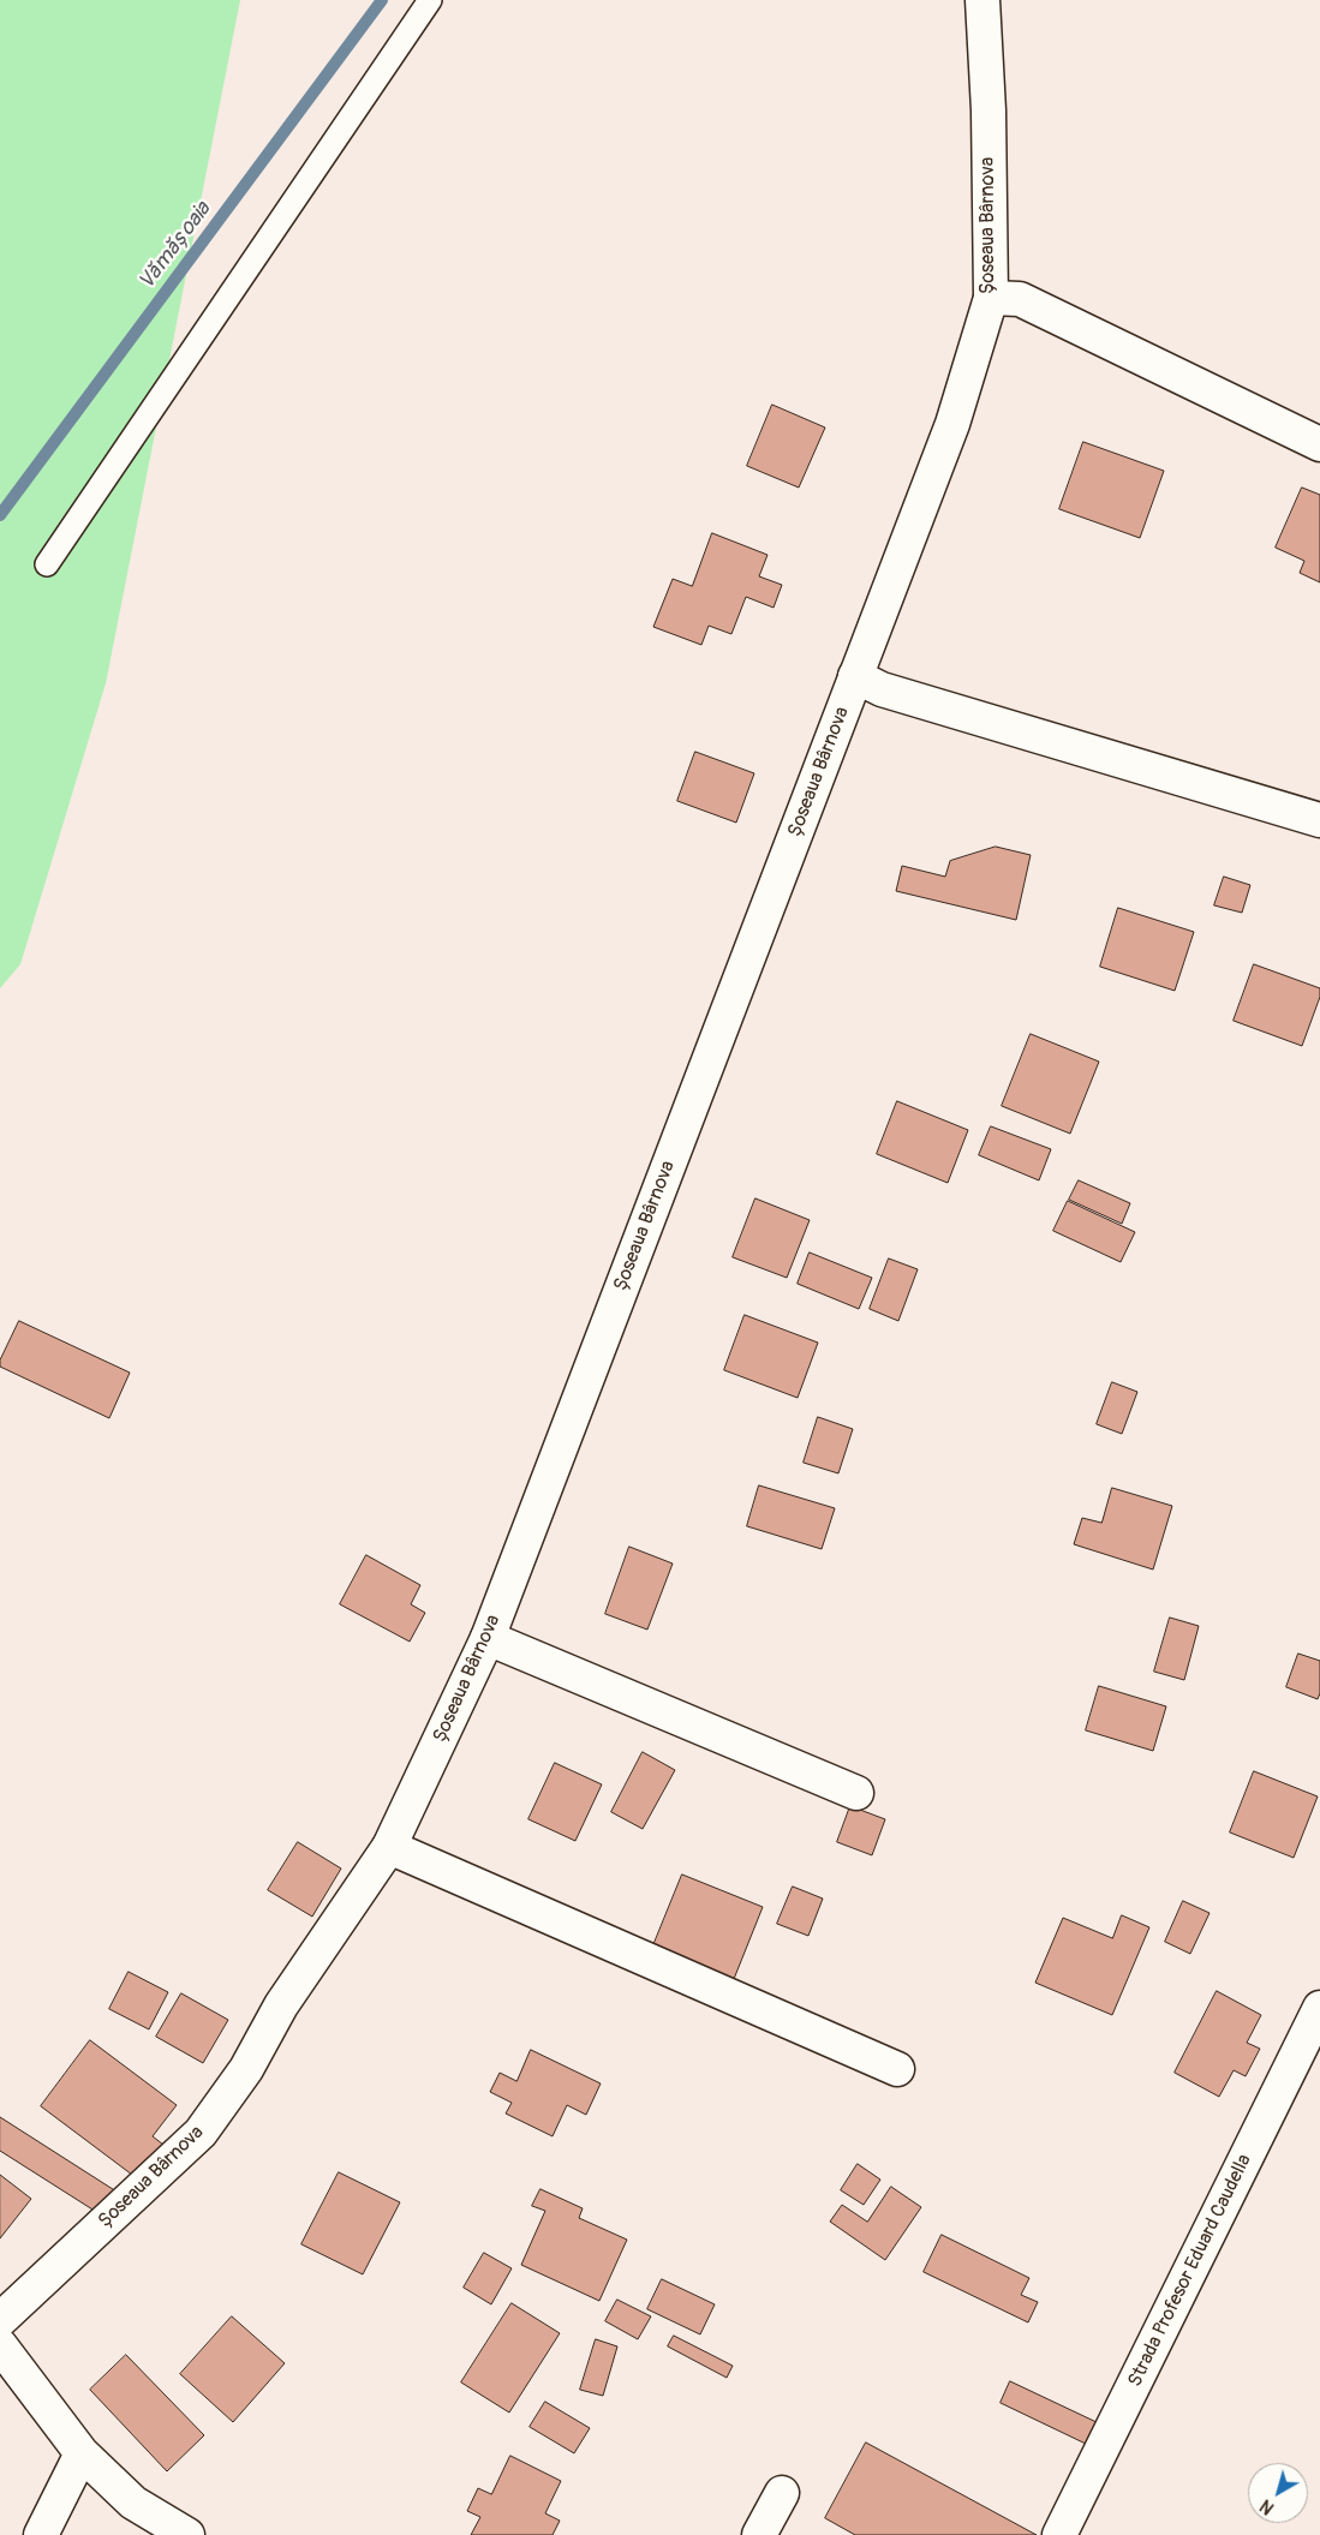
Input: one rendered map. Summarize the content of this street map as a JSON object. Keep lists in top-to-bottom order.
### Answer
{
  "streets": {
    "street": ["Șoseaua Bârnova", "Strada Profesor Eduard Caudella"]
  },
  "water": ["Vămășoaia"],
  "north": "bottom left"
}
